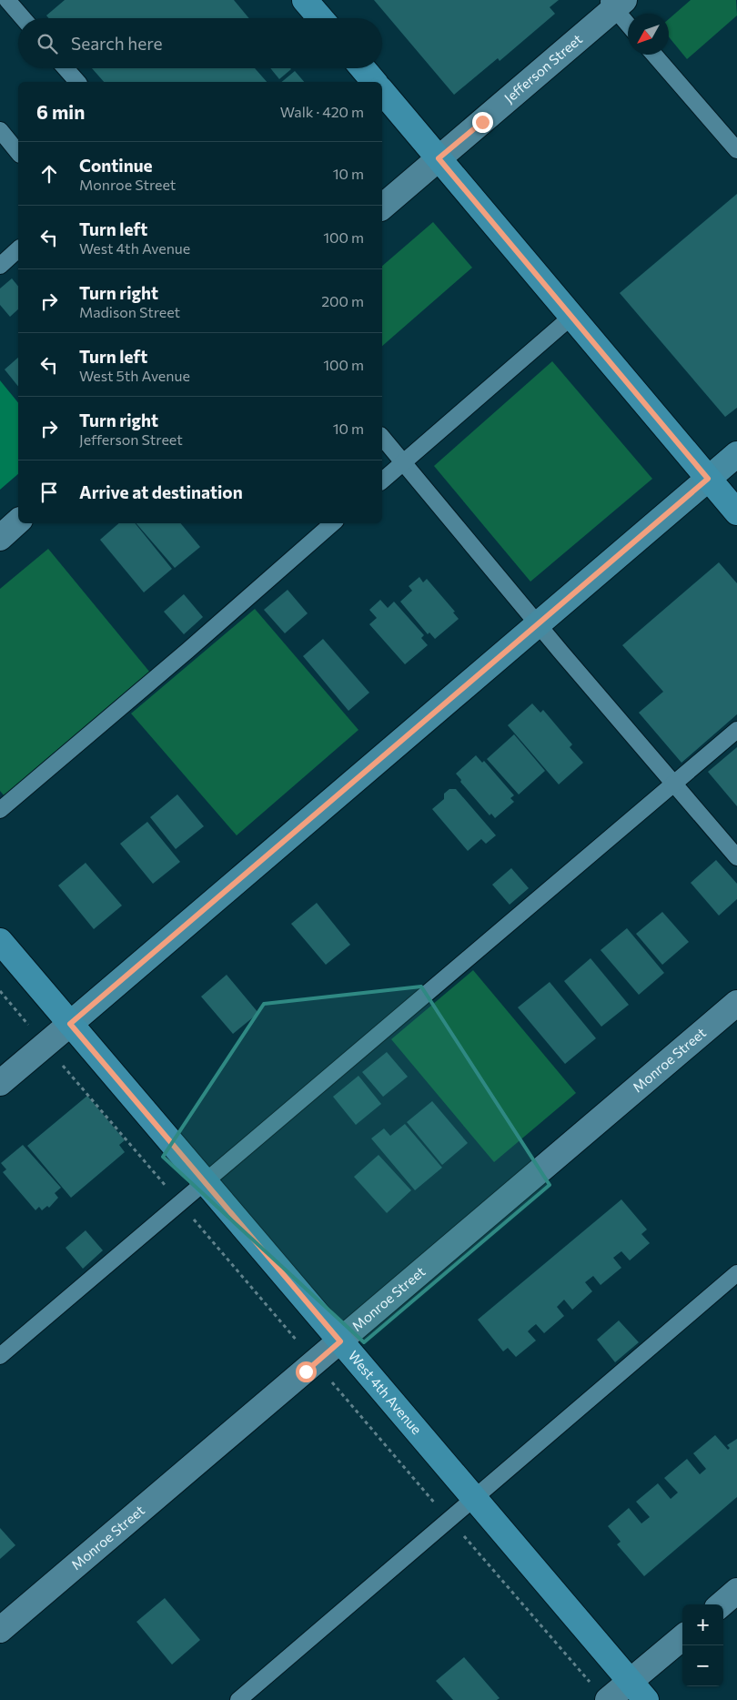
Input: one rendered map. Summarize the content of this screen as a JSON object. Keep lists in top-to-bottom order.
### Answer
{
  "streets": {
    "main road": ["West 4th Avenue"],
    "street": ["Jefferson Street", "Monroe Street"]
  },
  "crossings": [
    ["Monroe Street", "West 4th Avenue"]
  ],
  "north": "bottom left",
  "page": {
    "search": "Search here",
    "heading": ["6 min", "Walk · 420 m"],
    "list": [
      ["Continue", "Monroe Street", "10 m"],
      ["Turn left", "West 4th Avenue", "100 m"],
      ["Turn right", "Madison Street", "200 m"],
      ["Turn left", "West 5th Avenue", "100 m"],
      ["Turn right", "Jefferson Street", "10 m"],
      "Arrive at destination"
    ],
    "map_buttons": ["+", "−"]
  }
}
